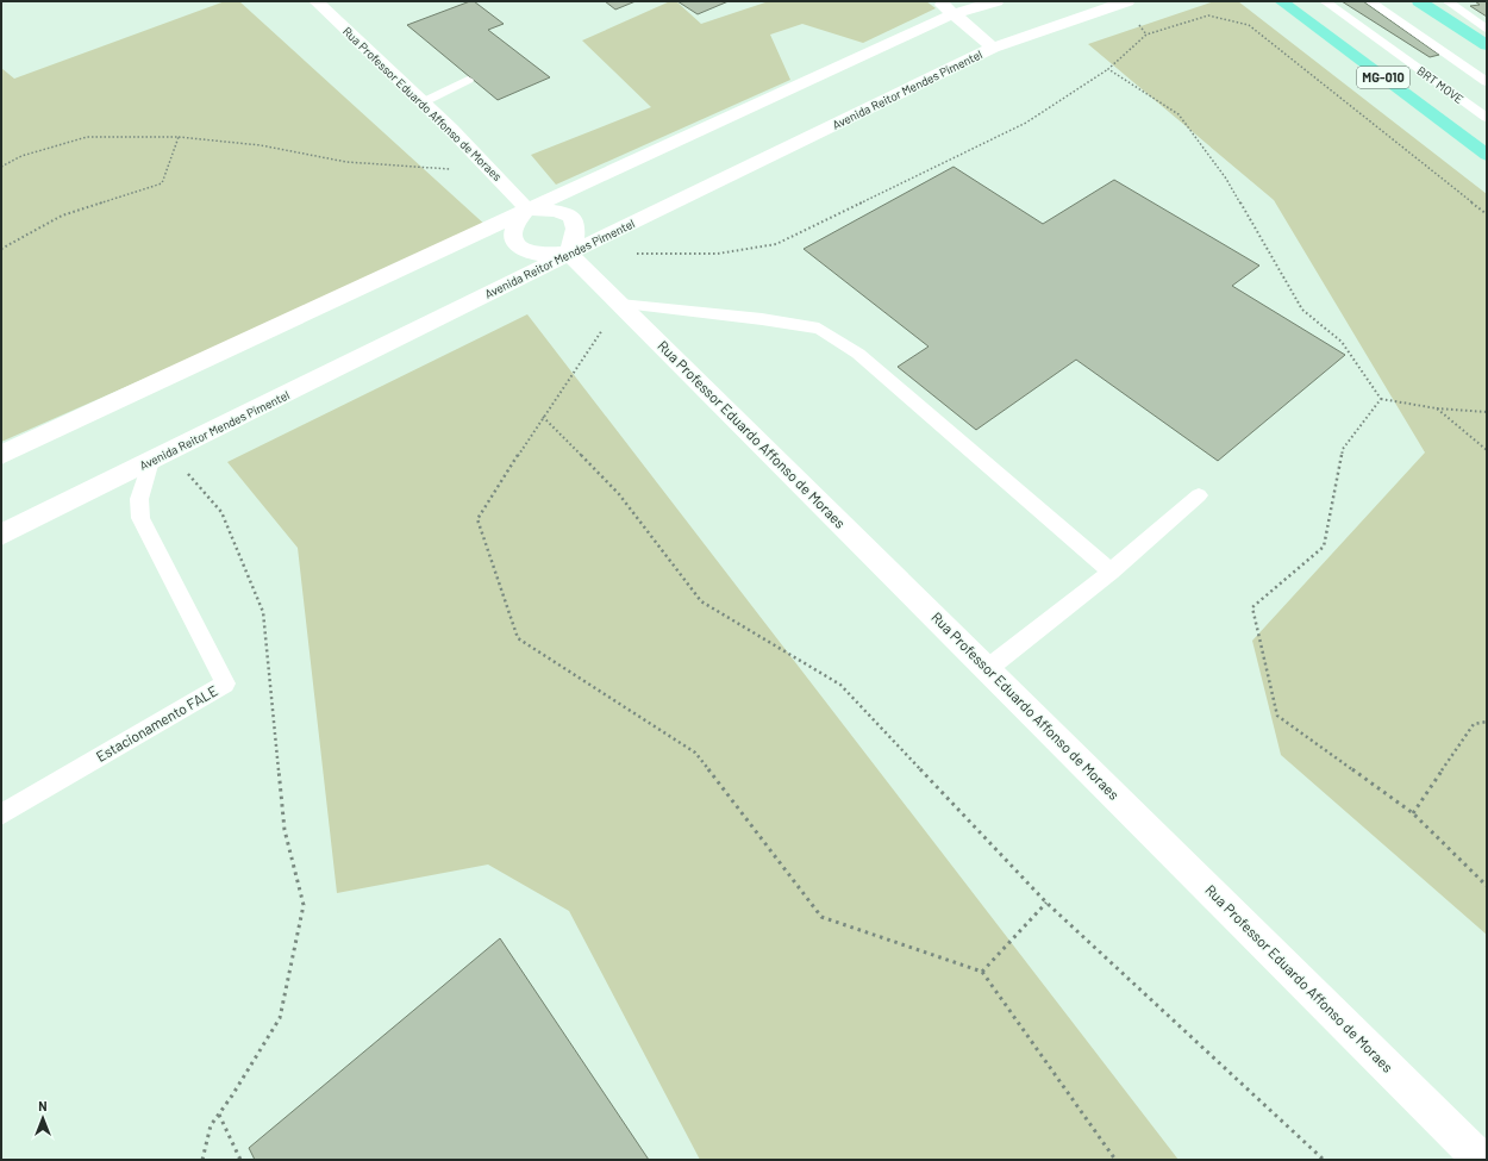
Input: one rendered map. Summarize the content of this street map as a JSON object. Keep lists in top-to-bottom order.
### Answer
{
  "streets": {
    "highway": ["MG-010"],
    "street": ["Avenida Reitor Mendes Pimentel", "Rua Professor Eduardo Affonso de Moraes"],
    "lane": ["BRT MOVE", "Estacionamento FALE"]
  },
  "crossings": [
    ["Avenida Reitor Mendes Pimentel", "Rua Professor Eduardo Affonso de Moraes"],
    ["Avenida Reitor Mendes Pimentel", "Estacionamento FALE"]
  ],
  "north": "top"
}
